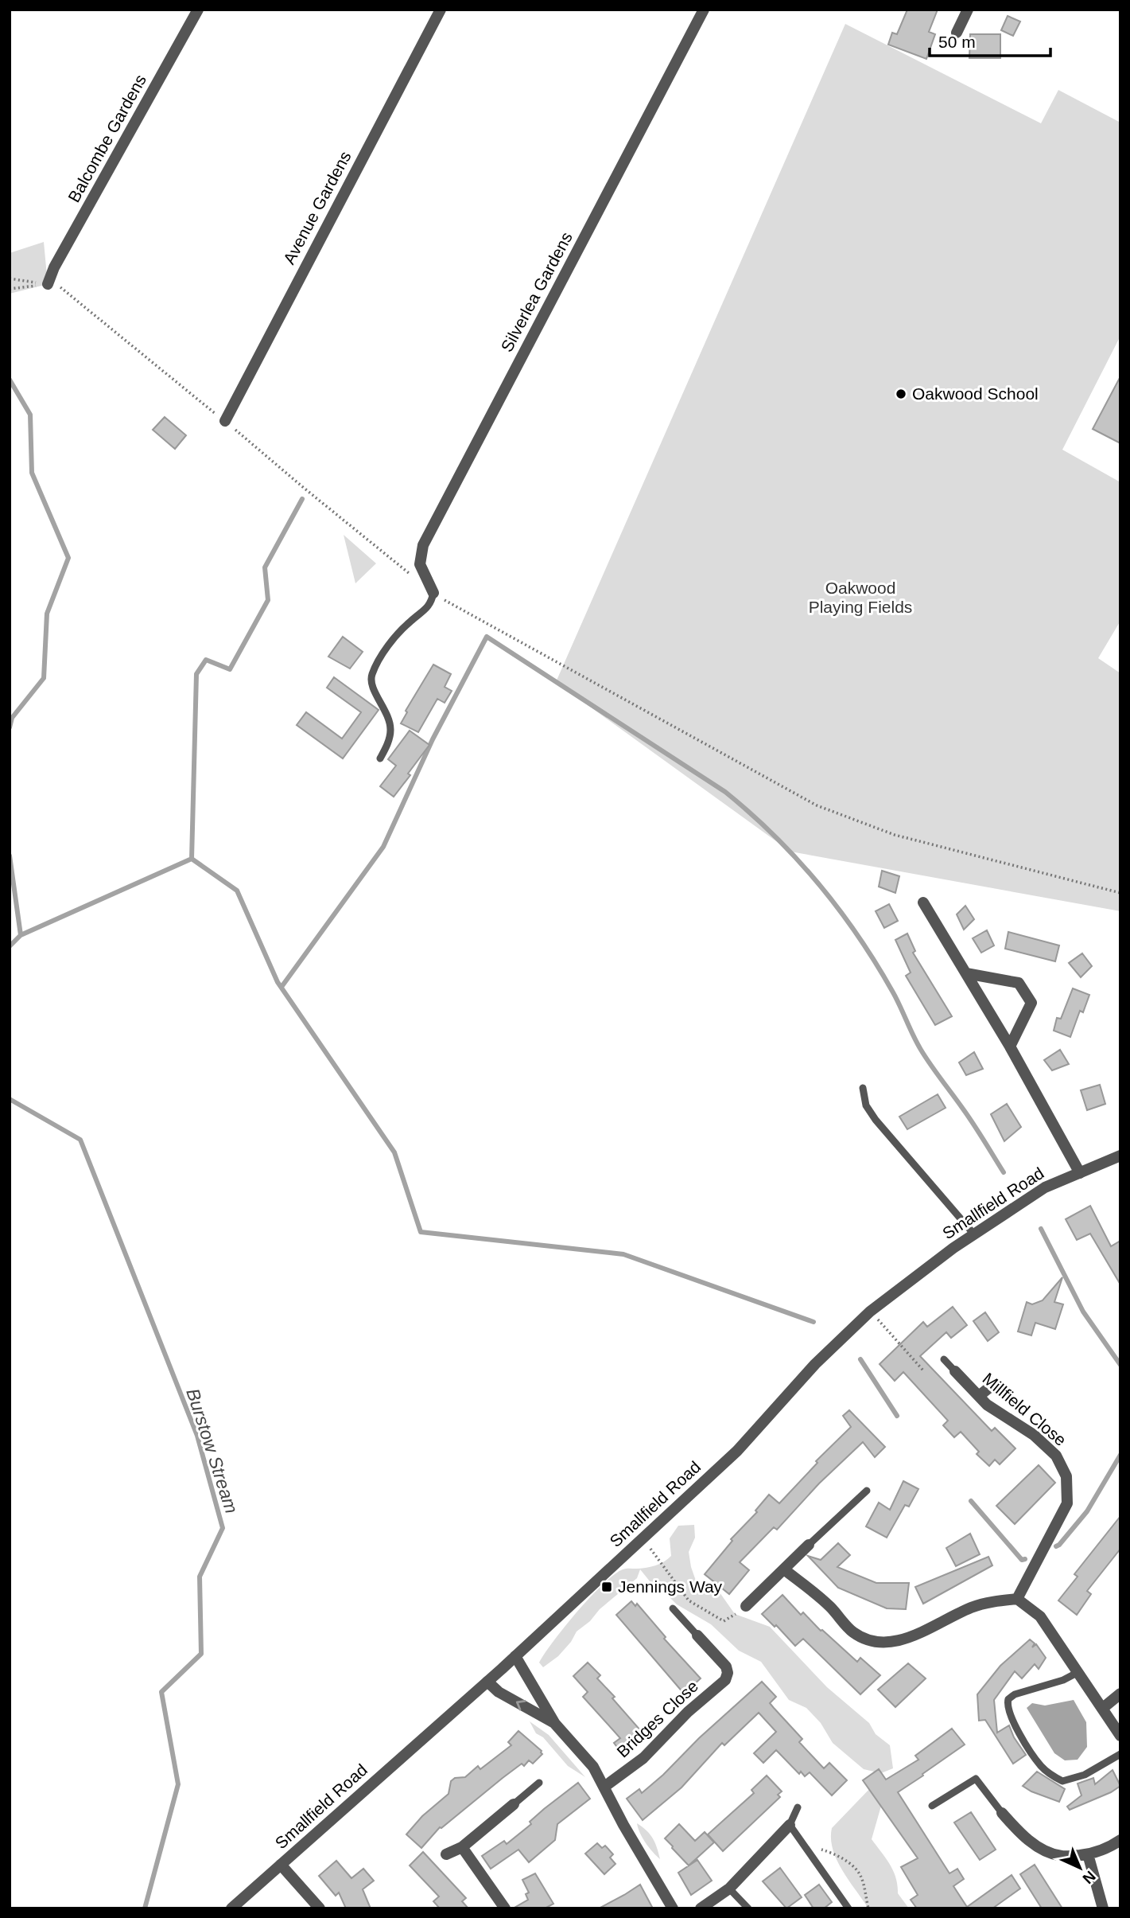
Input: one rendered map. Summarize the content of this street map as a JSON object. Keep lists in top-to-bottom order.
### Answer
{
  "streets": {
    "street": [
      "Balcombe Gardens",
      "Avenue Gardens",
      "Silverlea Gardens",
      "Smallfield Road",
      "Millfield Close",
      "Bridges Close"
    ]
  },
  "water": ["Burstow Stream"],
  "parks": ["Oakwood Playing Fields"],
  "places": {
    "other": ["Oakwood School"],
    "transit": ["Jennings Way"]
  },
  "scale_bar": "50 m",
  "north": "bottom right"
}
